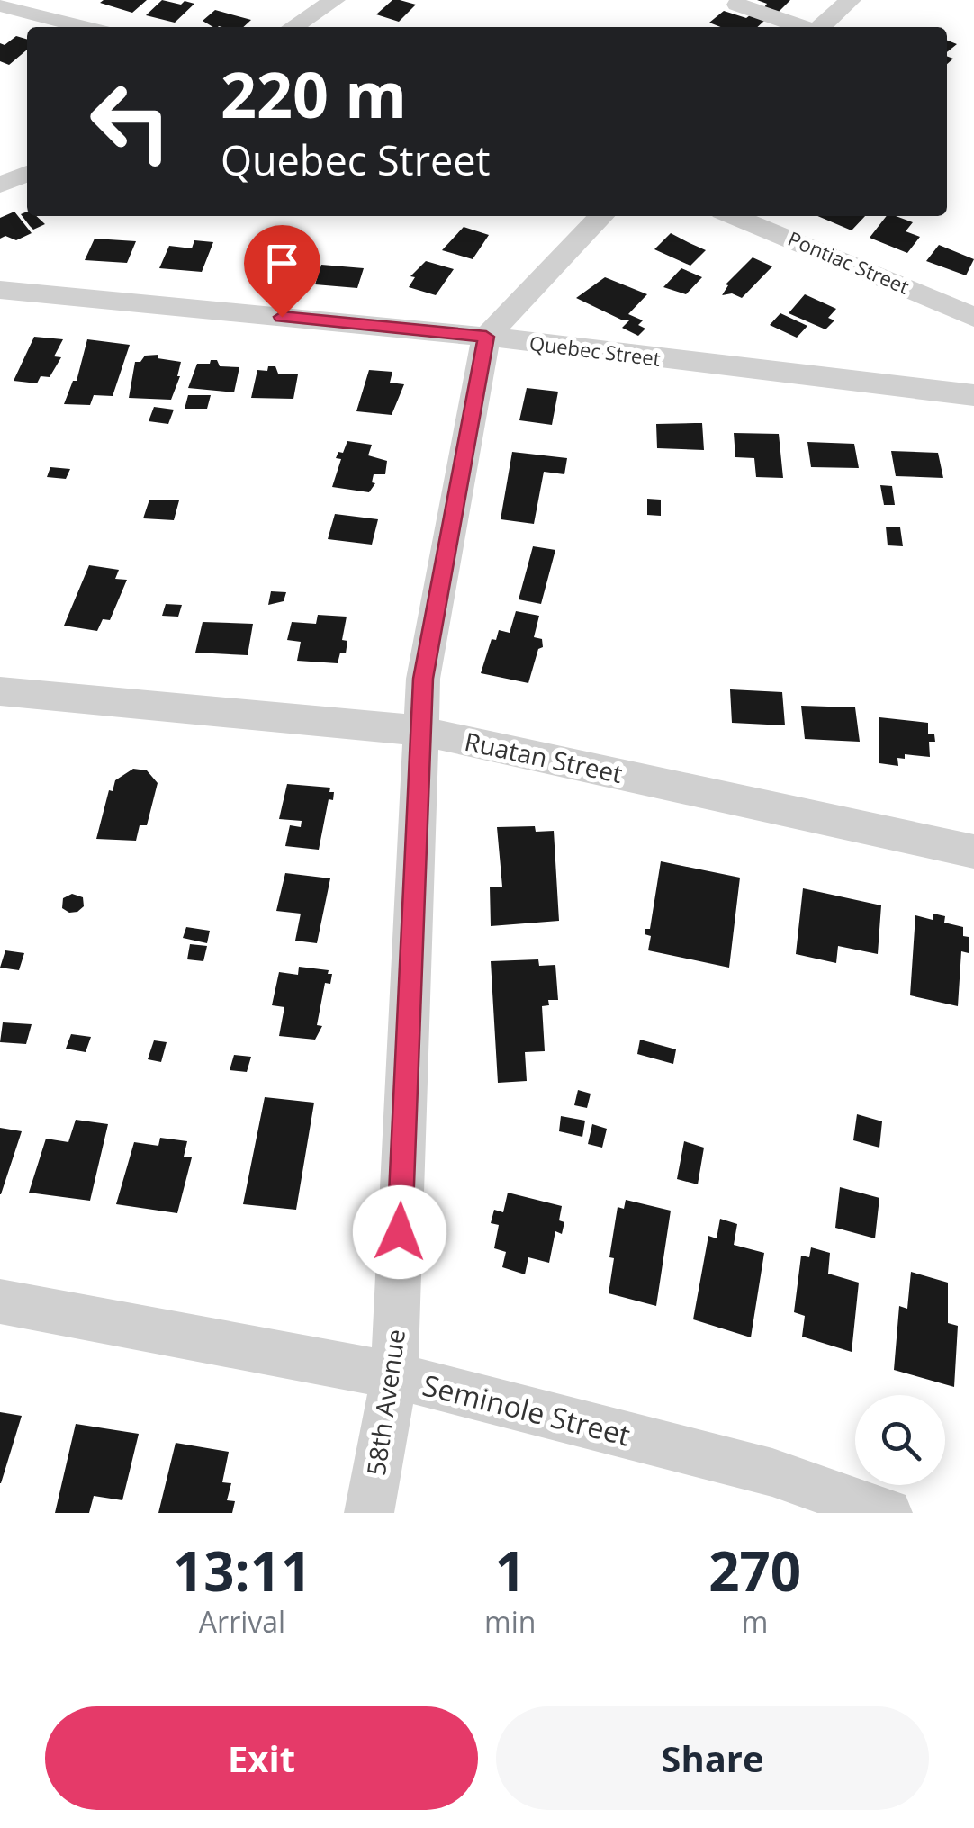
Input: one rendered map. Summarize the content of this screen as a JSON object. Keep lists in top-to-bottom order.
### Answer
{
  "streets": {
    "street": [
      "Pontiac Street",
      "Quebec Street",
      "Ruatan Street",
      "58th Avenue",
      "Seminole Street"
    ]
  },
  "crossings": [
    ["Quebec Street", "58th Avenue"],
    ["Ruatan Street", "58th Avenue"],
    ["58th Avenue", "Seminole Street"]
  ],
  "page": {
    "turn": ["220 m", "Quebec Street"],
    "eta": [
      "13:11",
      "Arrival",
      "1",
      "min",
      "270",
      "m"
    ],
    "buttons": ["Exit", "Share"]
  }
}
